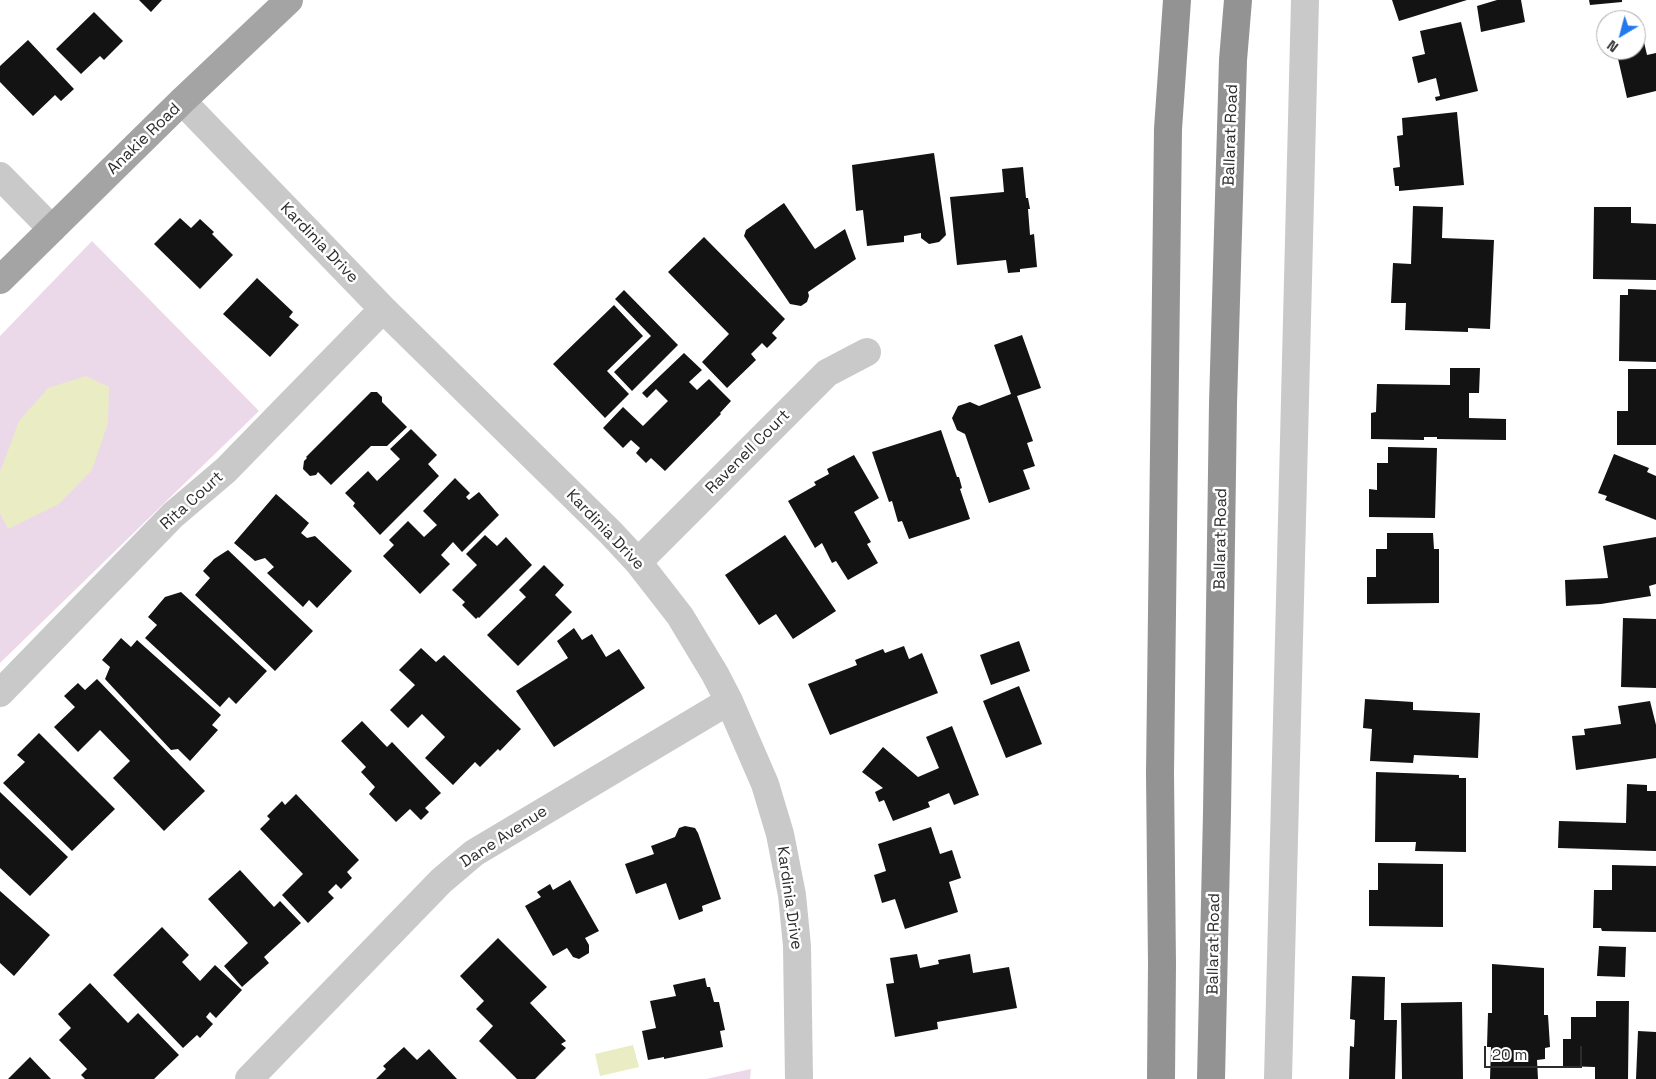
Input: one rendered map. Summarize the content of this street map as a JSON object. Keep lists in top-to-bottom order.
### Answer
{
  "streets": {
    "highway": ["Ballarat Road"],
    "main road": ["Anakie Road"],
    "street": [
      "Kardinia Drive",
      "Ravenell Court",
      "Rita Court",
      "Dane Avenue"
    ]
  },
  "crossings": [
    ["Anakie Road", "Kardinia Drive"],
    ["Kardinia Drive", "Ravenell Court"],
    ["Kardinia Drive", "Rita Court"],
    ["Kardinia Drive", "Dane Avenue"]
  ],
  "scale_bar": "20 m",
  "north": "bottom left"
}
